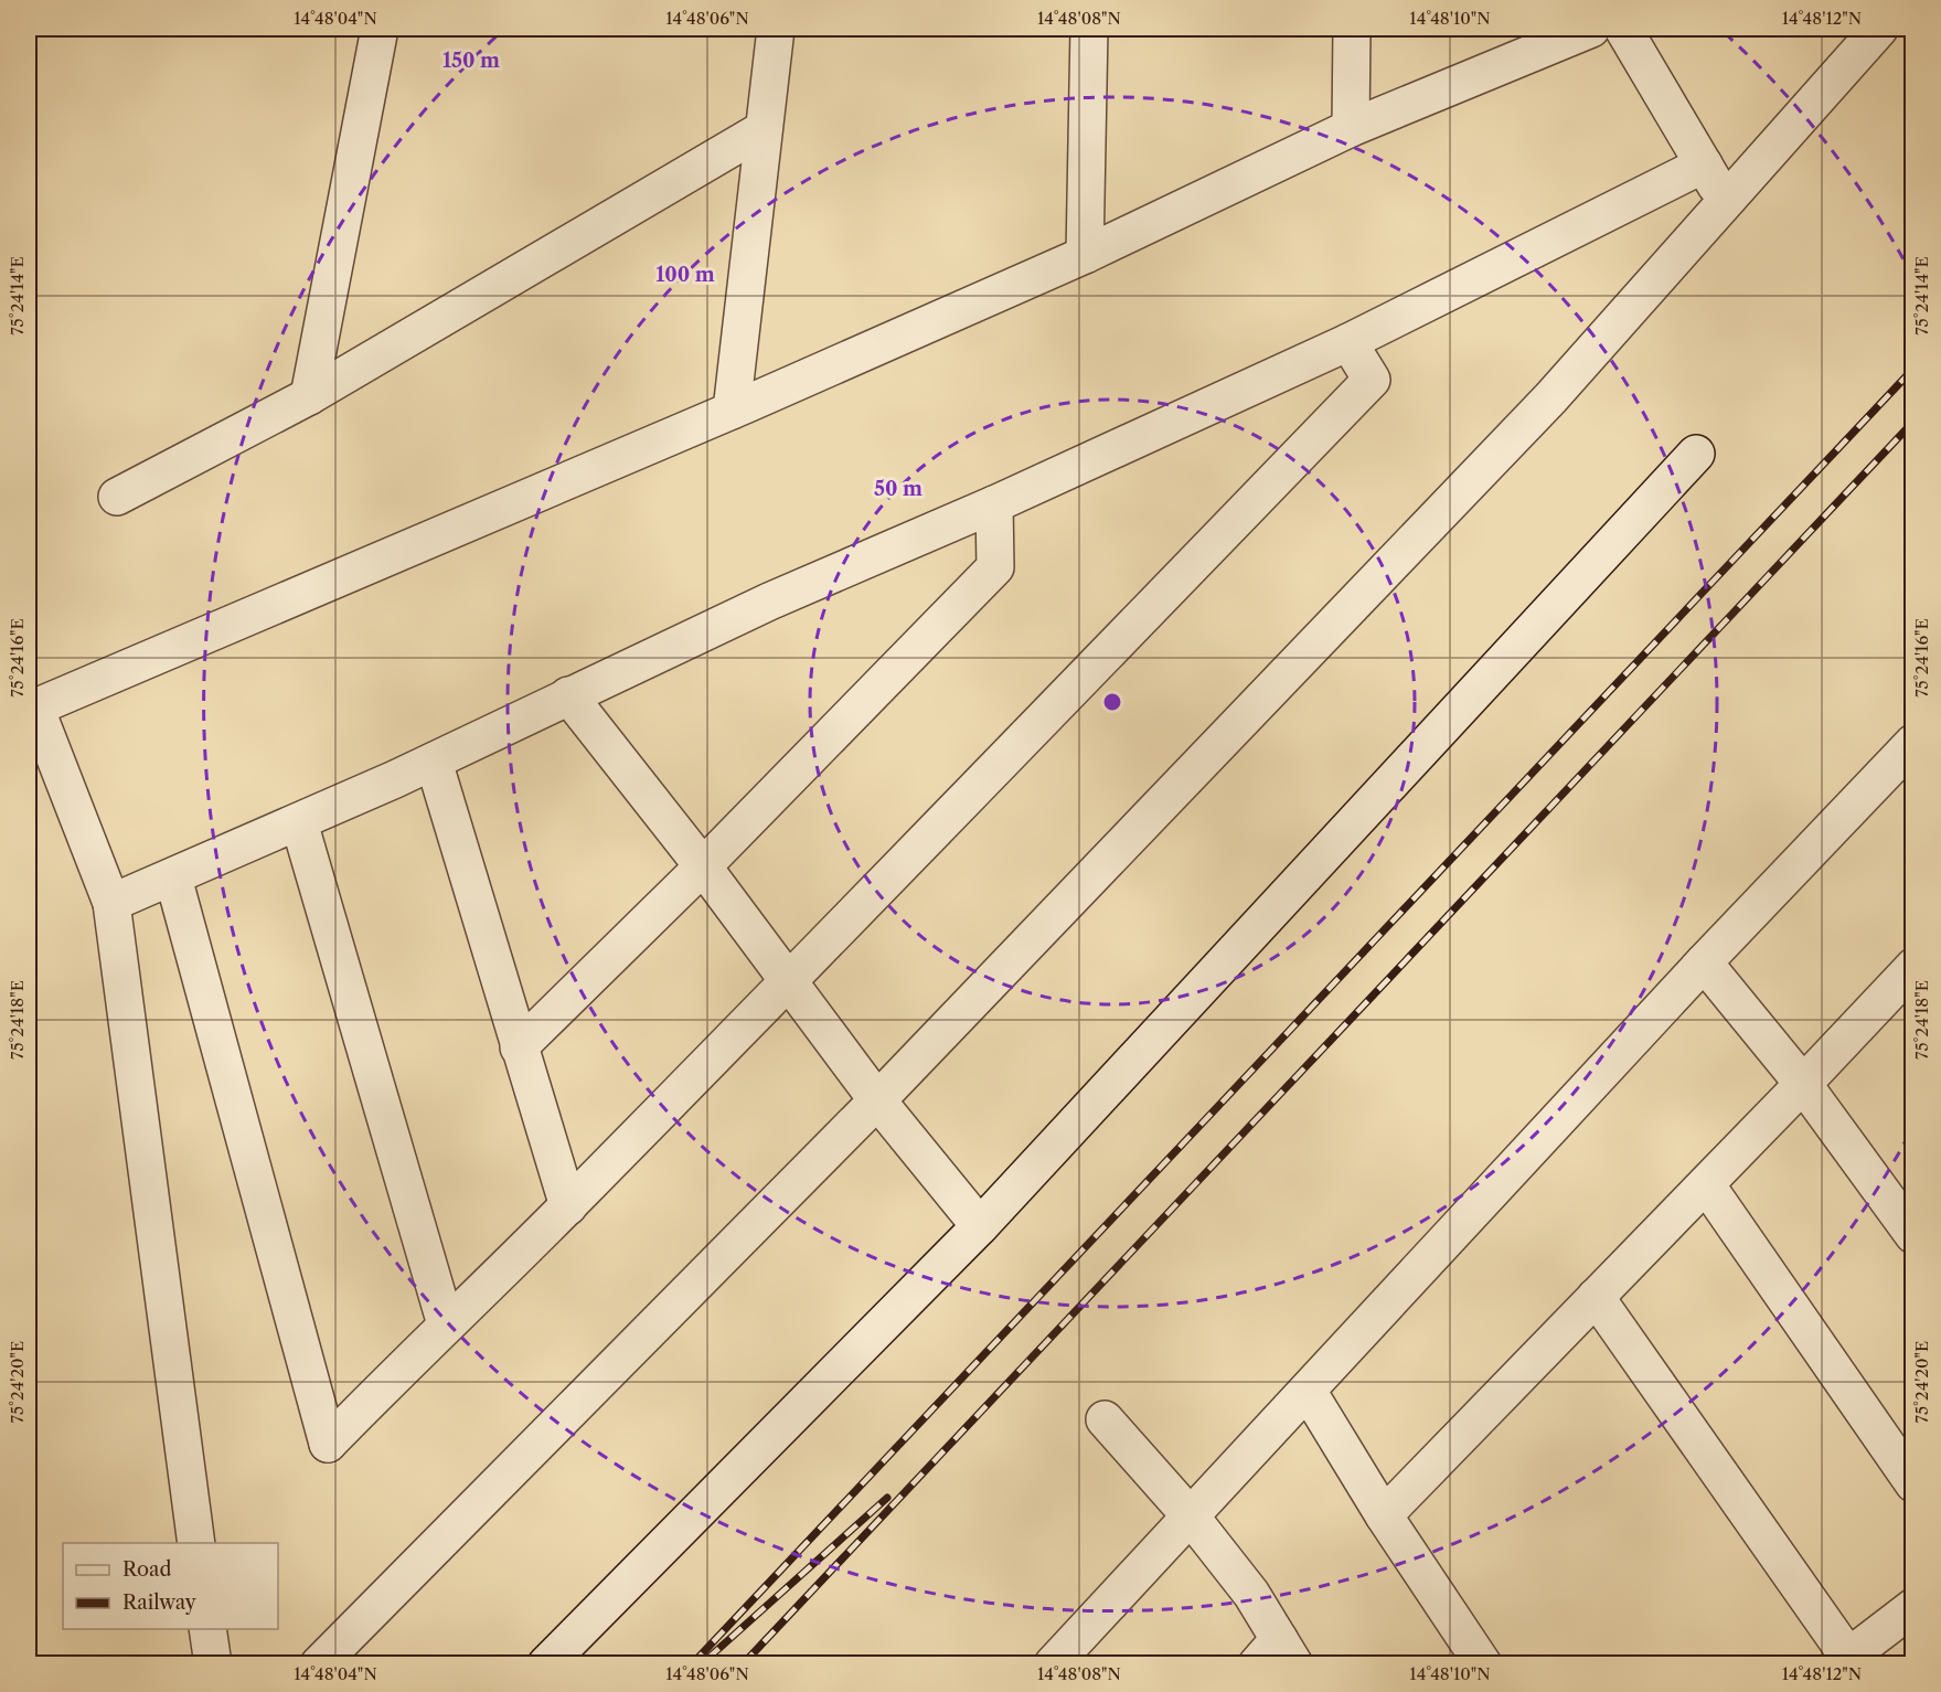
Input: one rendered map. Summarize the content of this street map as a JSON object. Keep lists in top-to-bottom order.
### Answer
{
  "legend": ["Road", "Railway"],
  "coordinates": [
    "14°48'04\"N",
    "14°48'06\"N",
    "14°48'08\"N",
    "14°48'10\"N",
    "14°48'12\"N",
    "75°24'14\"E",
    "75°24'16\"E",
    "75°24'18\"E",
    "75°24'20\"E"
  ],
  "rings": ["150 m", "100 m", "50 m"]
}
